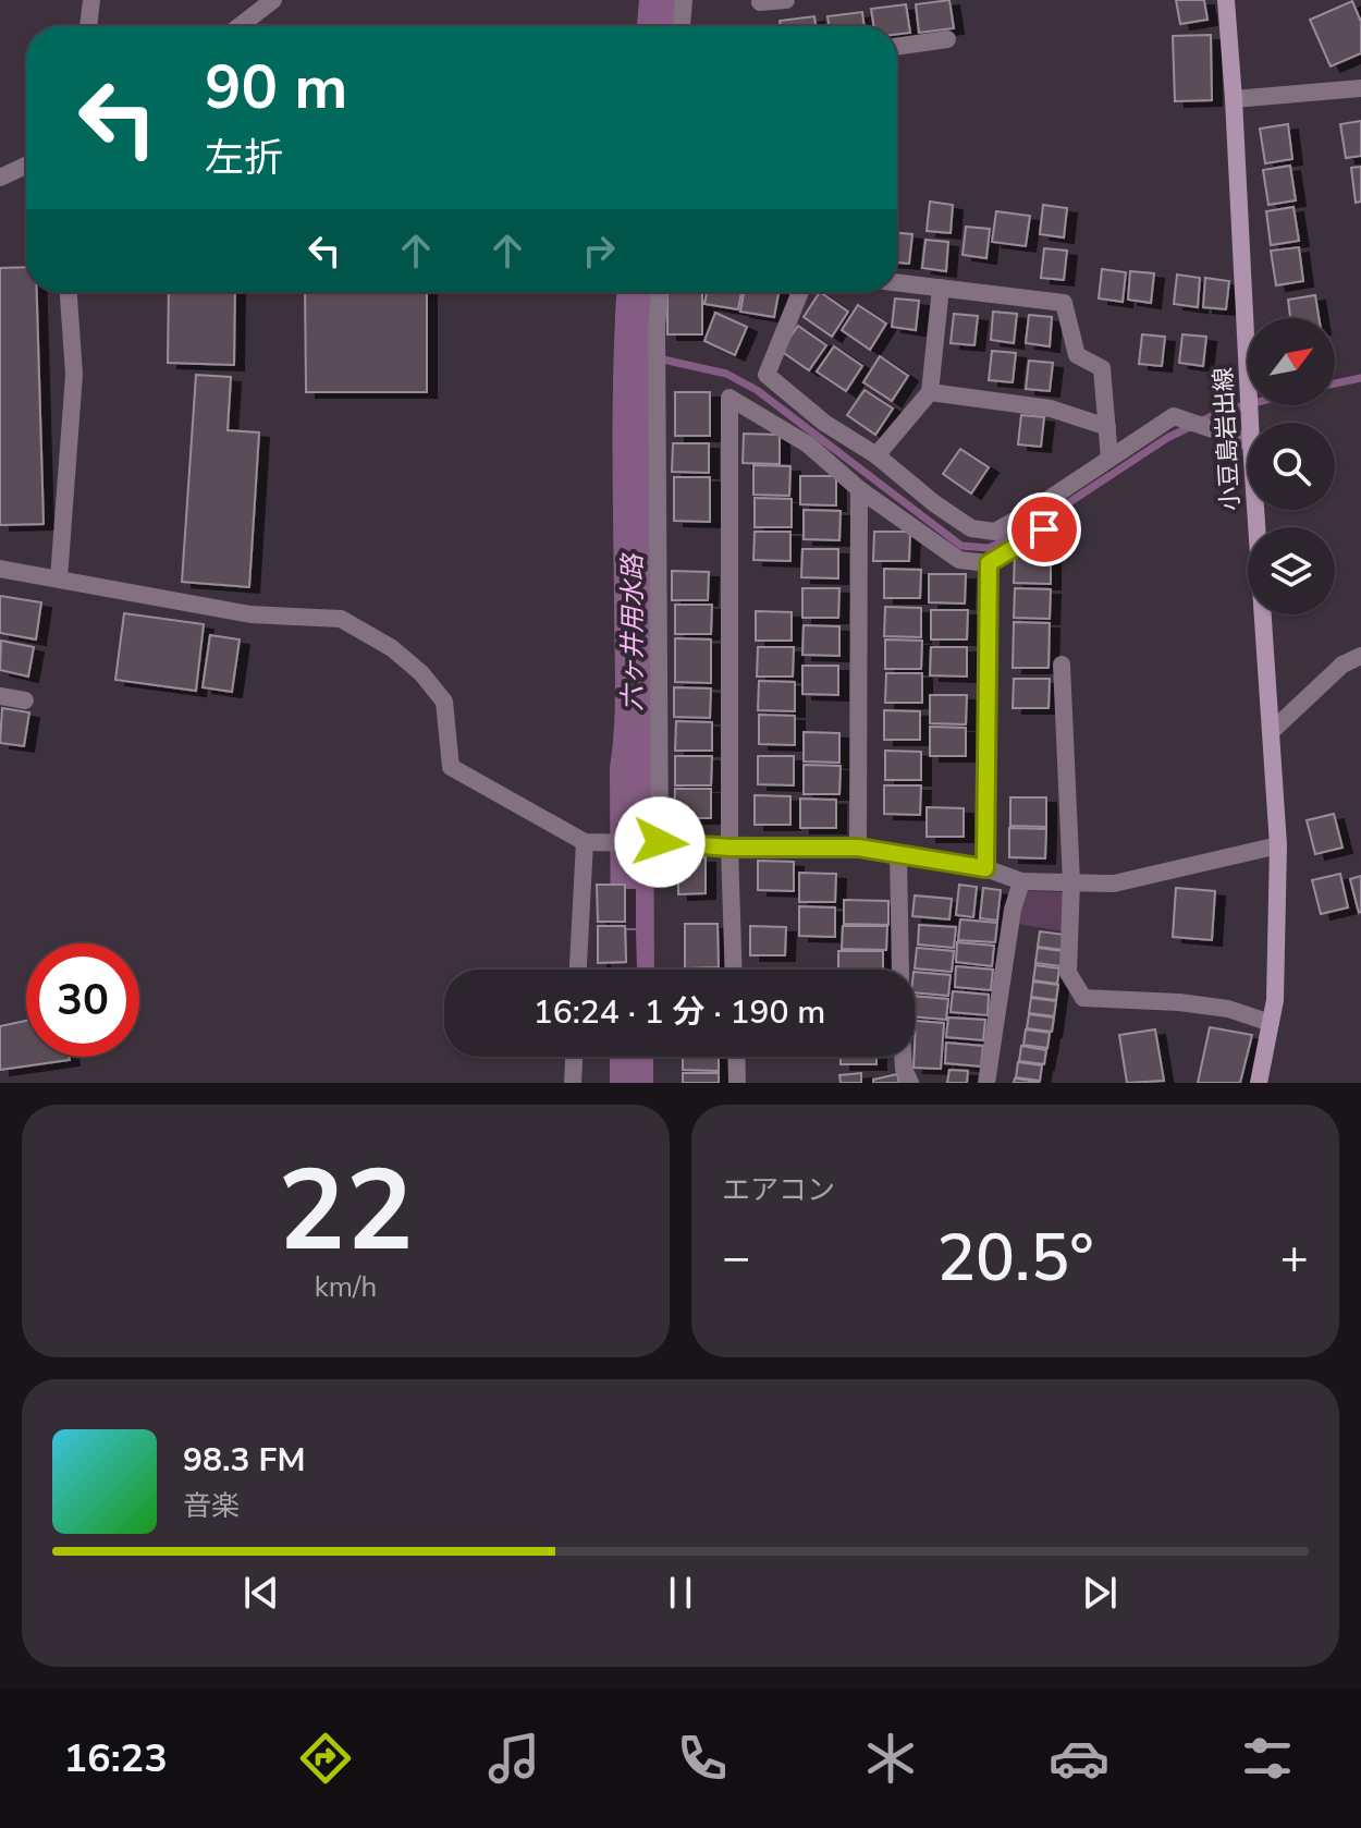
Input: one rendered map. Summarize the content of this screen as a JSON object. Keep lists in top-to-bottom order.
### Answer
{
  "streets": {
    "main road": ["小豆島岩出線"]
  },
  "water": ["六ヶ井用水路"],
  "north": "top right",
  "page": {
    "turn": ["90 m", "左折"],
    "limit": "30",
    "trip": "16:24 · 1 分 · 190 m",
    "tile": [
      ["22", "km/h"],
      "エアコン"
    ],
    "heat": ["−", "20.5°", "+"],
    "song": ["98.3 FM", "音楽"],
    "tabs": "16:23"
  }
}
